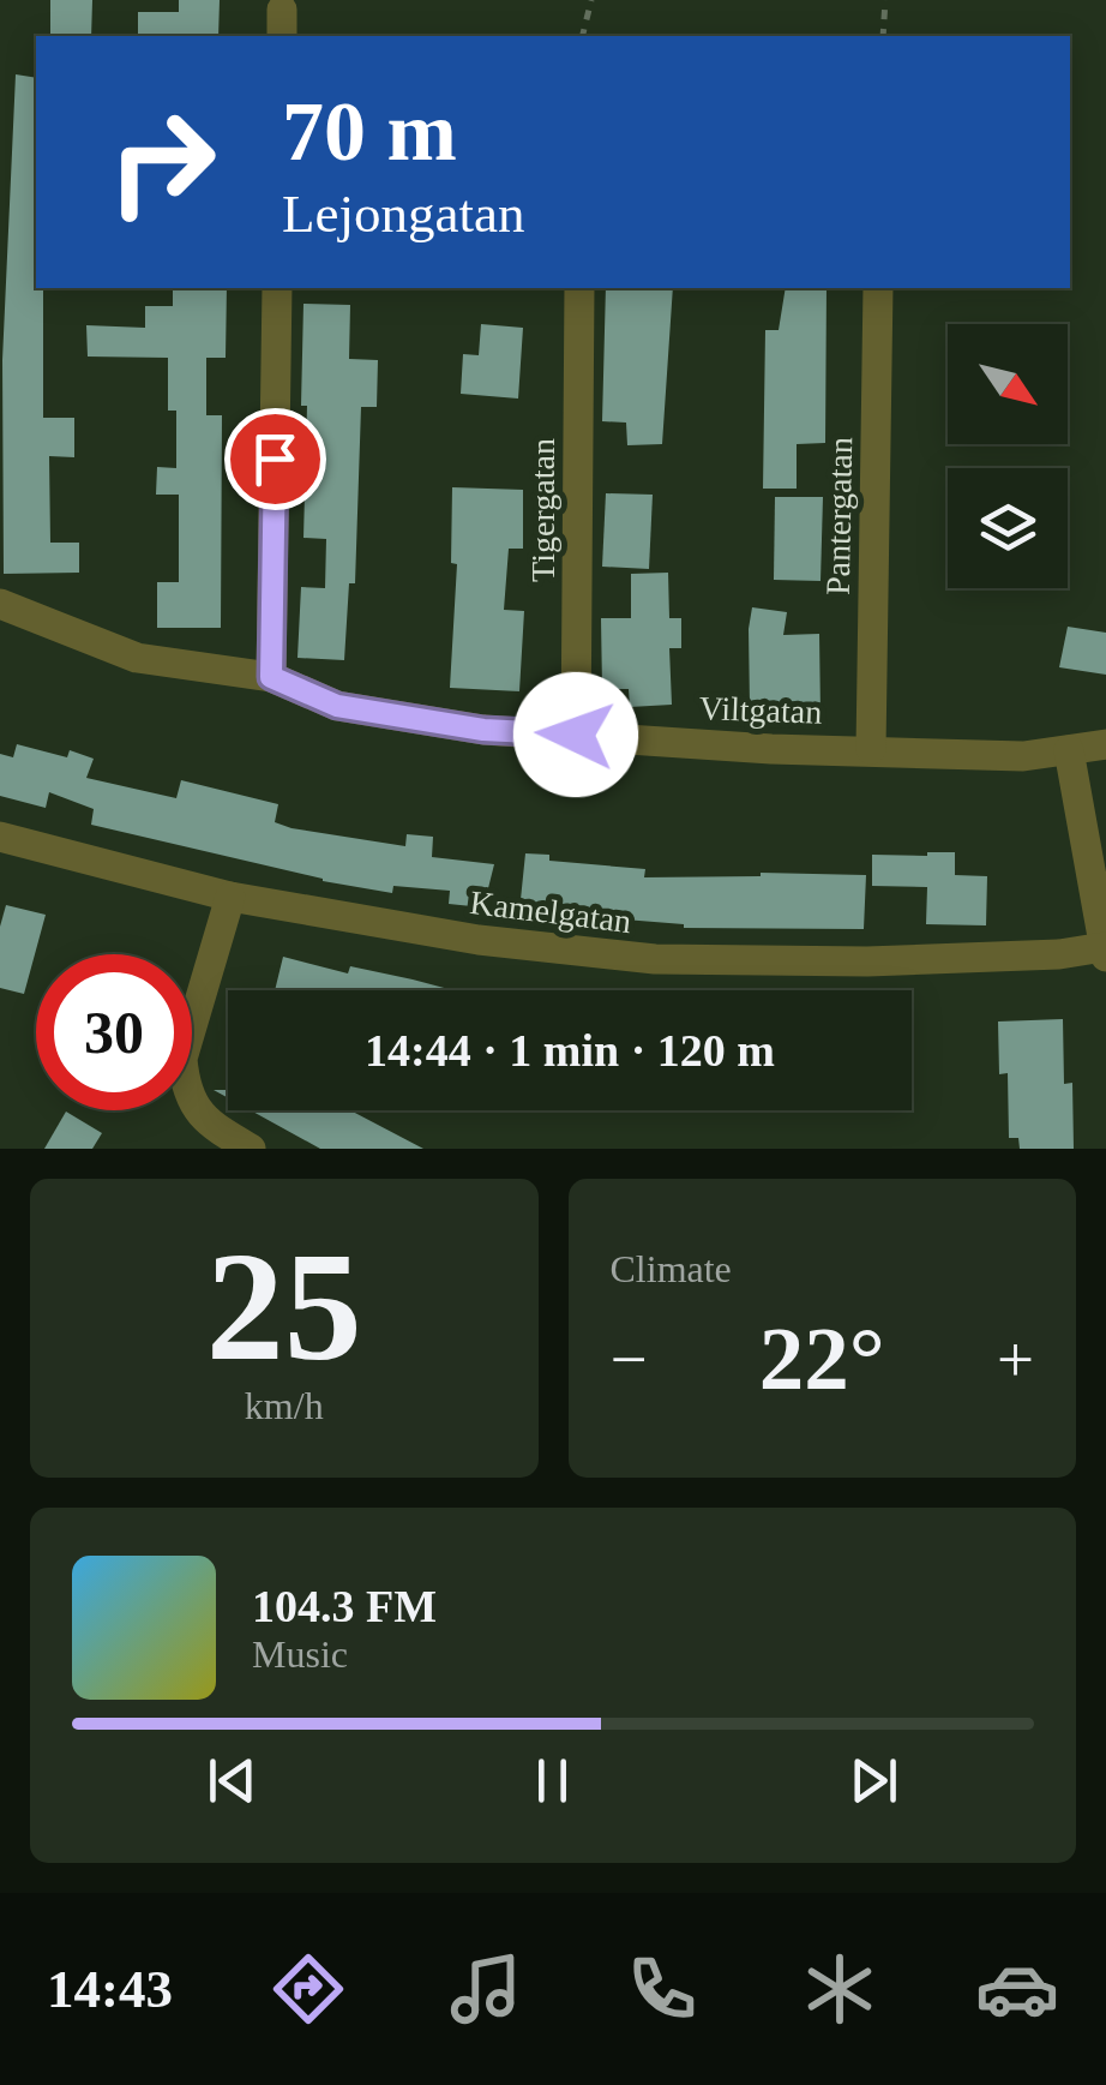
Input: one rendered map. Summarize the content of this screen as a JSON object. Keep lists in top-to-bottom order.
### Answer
{
  "streets": {
    "street": [
      "Tigergatan",
      "Pantergatan",
      "Viltgatan",
      "Kamelgatan"
    ]
  },
  "crossings": [
    ["Tigergatan", "Viltgatan"],
    ["Pantergatan", "Viltgatan"]
  ],
  "north": "bottom right",
  "page": {
    "turn": ["70 m", "Lejongatan"],
    "limit": "30",
    "trip": "14:44 · 1 min · 120 m",
    "tile": [
      ["25", "km/h"],
      "Climate"
    ],
    "heat": ["−", "22°", "+"],
    "song": ["104.3 FM", "Music"],
    "tabs": "14:43"
  }
}
